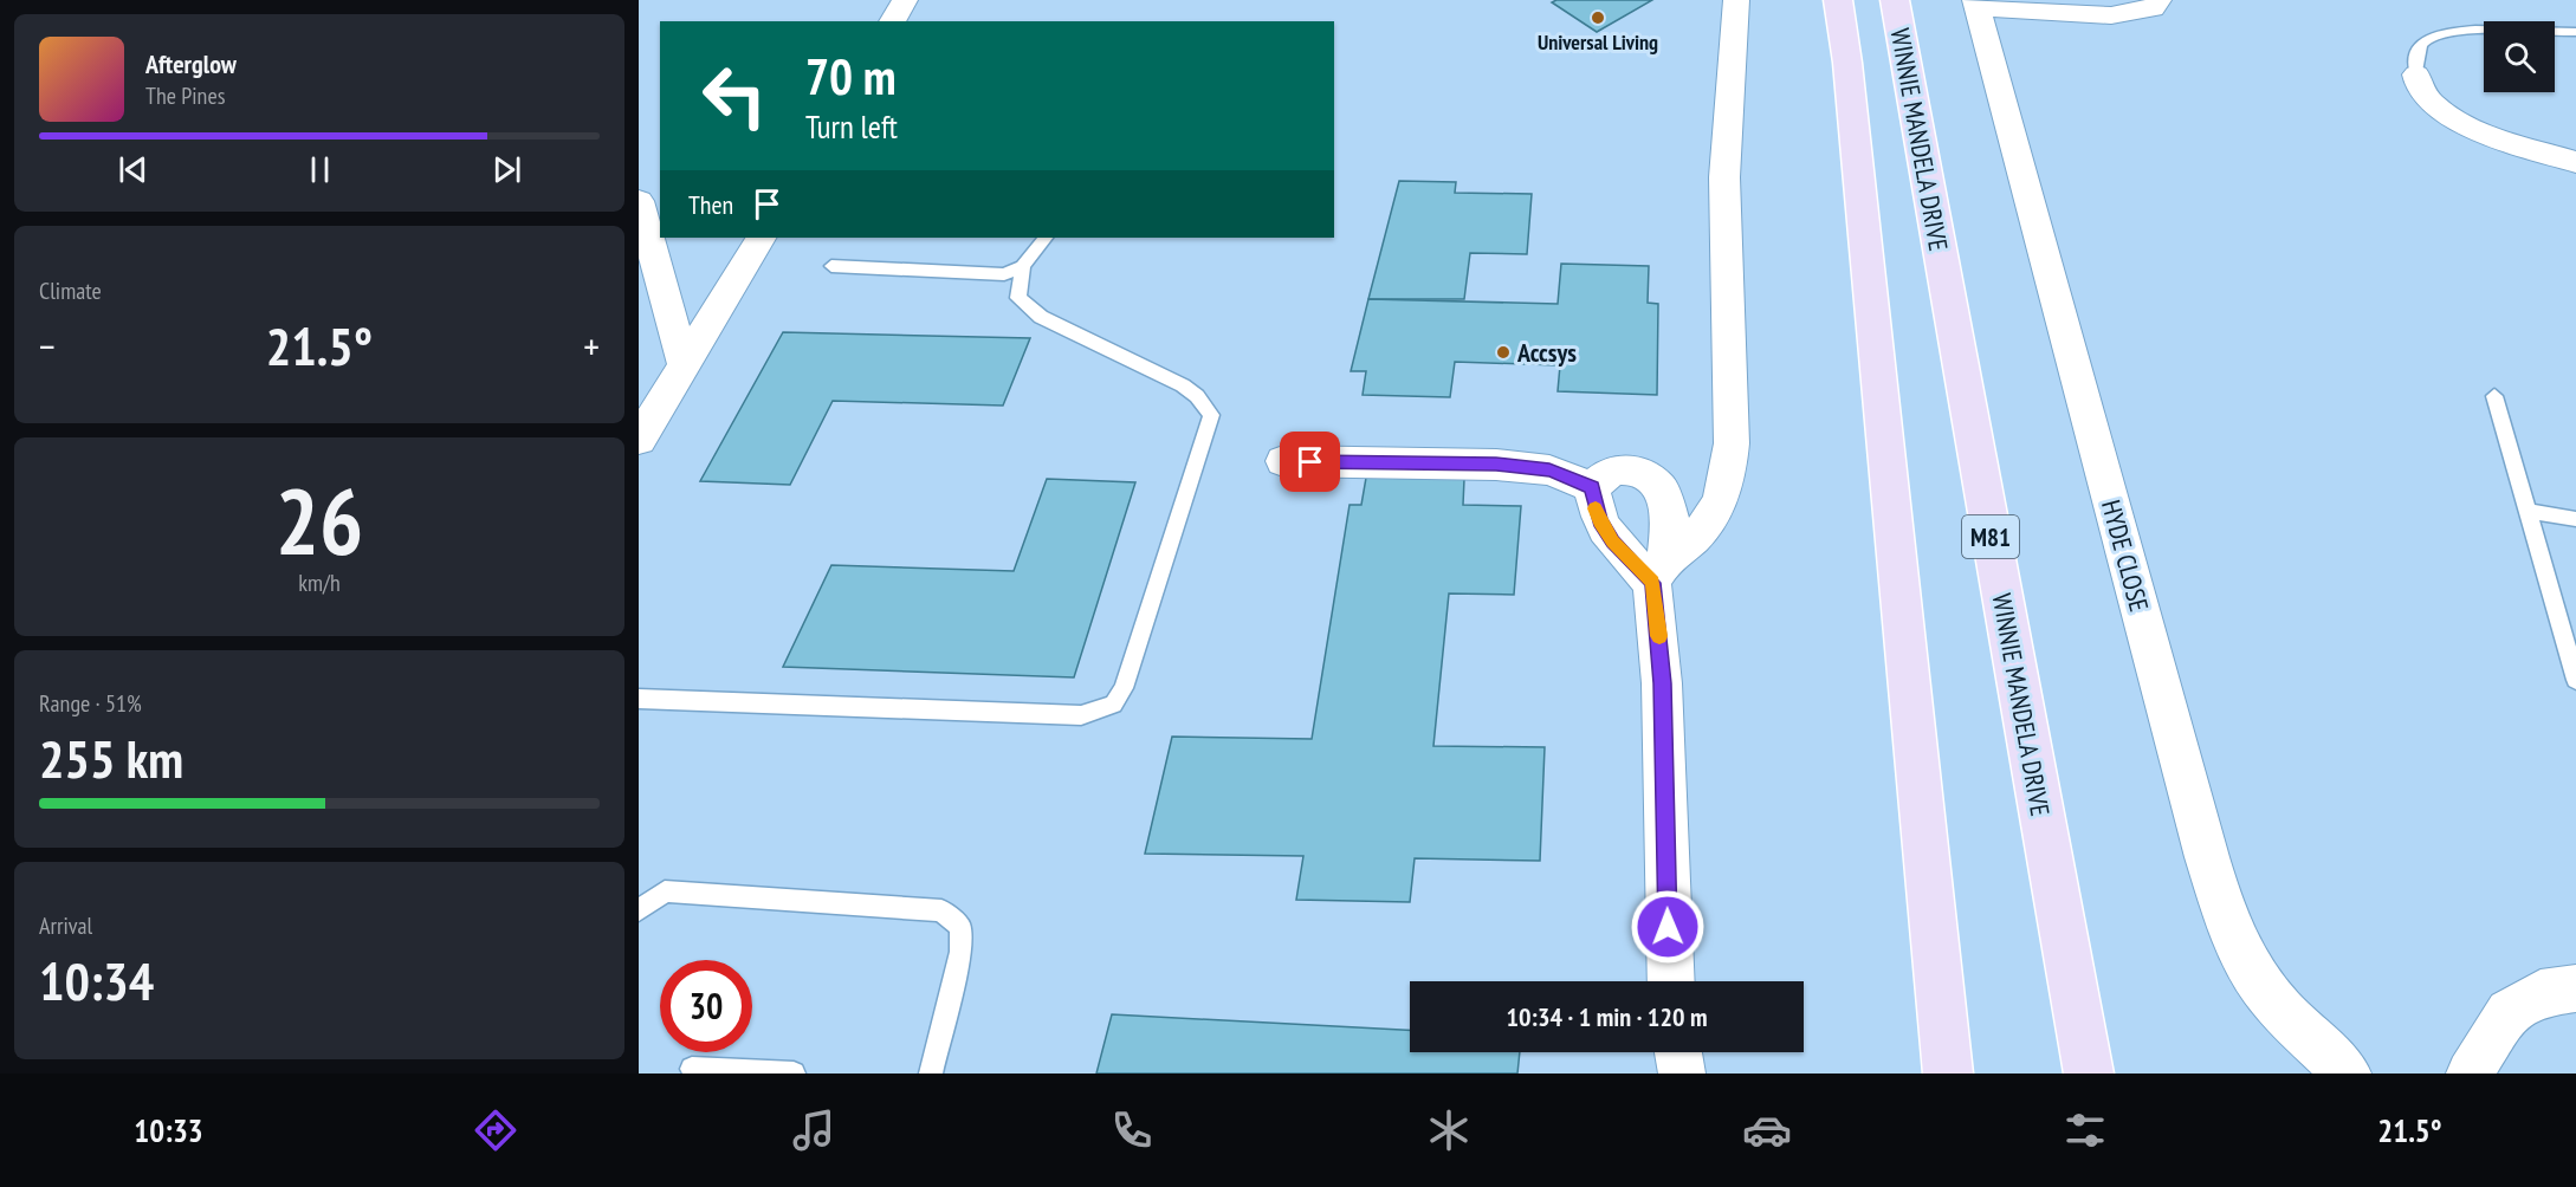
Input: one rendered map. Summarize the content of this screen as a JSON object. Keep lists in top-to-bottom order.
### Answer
{
  "streets": {
    "main road": ["WINNIE MANDELA DRIVE", "M81"],
    "street": ["HYDE CLOSE"]
  },
  "places": ["Universal Living", "Accsys"],
  "page": {
    "turn": ["70 m", "Turn left"],
    "song": ["Afterglow", "The Pines"],
    "then": "Then",
    "tile": [
      "Climate",
      ["26", "km/h"],
      ["Range · 51%", "255 km"],
      ["Arrival", "10:34"]
    ],
    "heat": ["−", "21.5°", "+"],
    "limit": "30",
    "trip": "10:34 · 1 min · 120 m",
    "tabs": ["10:33", "21.5°"]
  }
}
